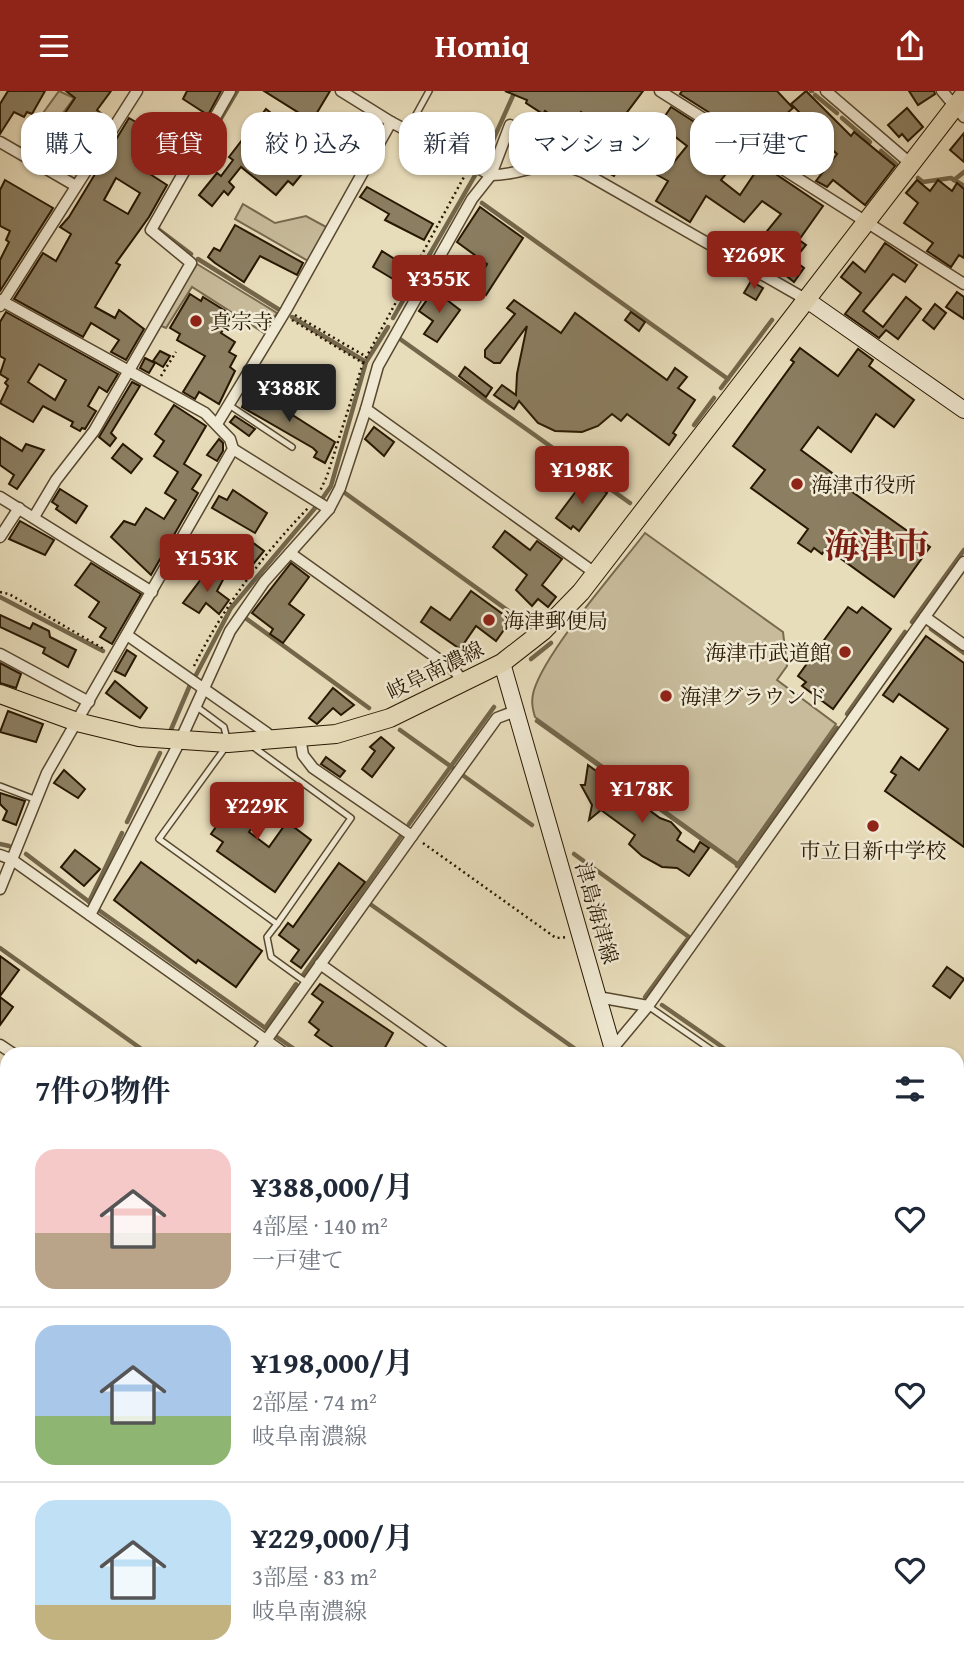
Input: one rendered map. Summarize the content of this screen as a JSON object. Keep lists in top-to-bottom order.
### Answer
{
  "streets": {
    "main road": ["岐阜南濃線", "津島海津線"]
  },
  "crossings": [
    ["岐阜南濃線", "津島海津線"]
  ],
  "districts": ["海津市"],
  "places": [
    "真宗寺",
    "海津市役所",
    "海津郵便局",
    "海津市武道館",
    "海津グラウンド",
    "市立日新中学校"
  ],
  "page": {
    "header": "Homiq",
    "chip": [
      "購入",
      "賃貸",
      "絞り込み",
      "新着",
      "マンション",
      "一戸建て"
    ],
    "price": [
      "¥269K",
      "¥355K",
      "¥388K",
      "¥198K",
      "¥153K",
      "¥178K",
      "¥229K"
    ],
    "heading": "7件の物件",
    "list": [
      {
        "name": "¥388,000/月",
        "note": "4部屋 · 140 m² · 一戸建て"
      },
      {
        "name": "¥198,000/月",
        "note": "2部屋 · 74 m² · 岐阜南濃線"
      },
      {
        "name": "¥229,000/月",
        "note": "3部屋 · 83 m² · 岐阜南濃線"
      }
    ]
  }
}
